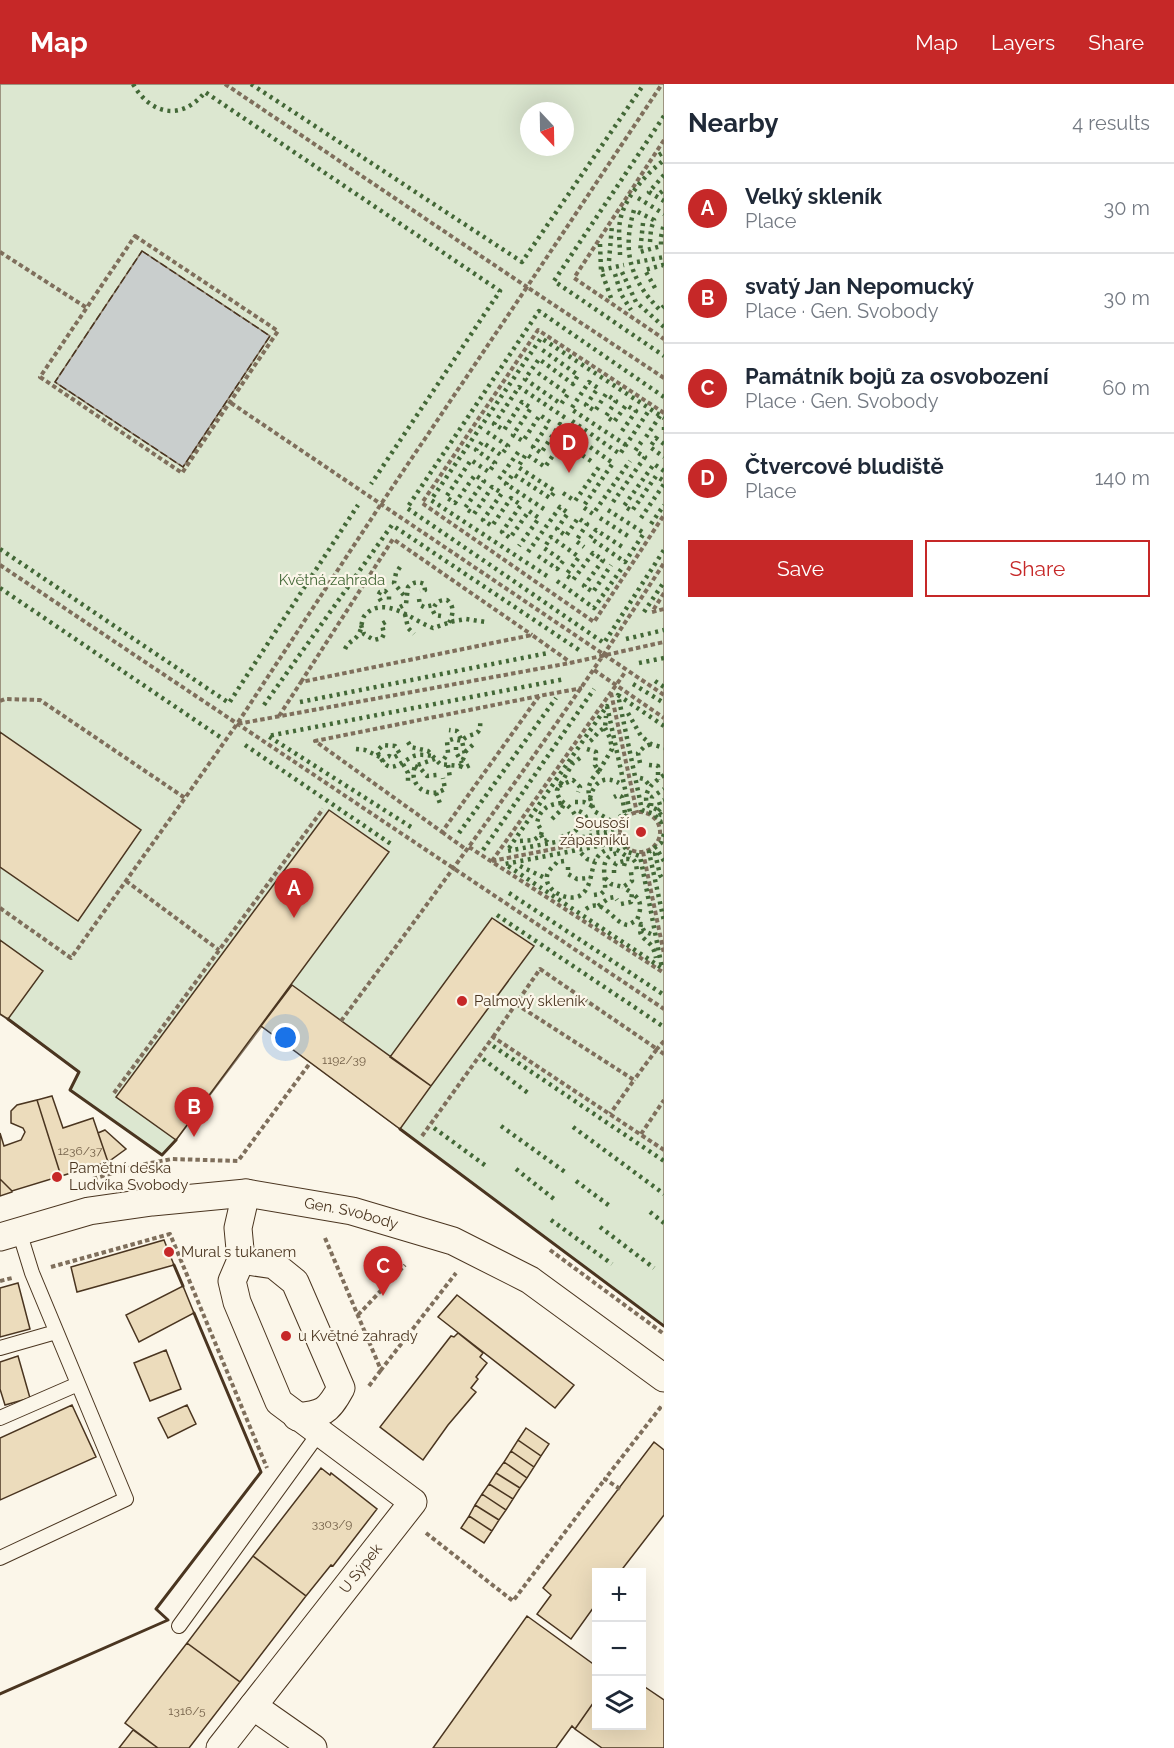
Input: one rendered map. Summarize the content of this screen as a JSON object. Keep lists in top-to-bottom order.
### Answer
{
  "streets": {
    "street": ["Gen. Svobody", "U Sýpek"]
  },
  "crossings": [
    ["Gen. Svobody", "U Sýpek"]
  ],
  "parks": ["Květná zahrada"],
  "places": [
    "Sousoší zápasníků",
    "Palmový skleník",
    "Pamětní deska Ludvíka Svobody",
    "Mural s tukanem",
    "u Květné zahrady"
  ],
  "house_numbers": [
    "1192/39",
    "1236/37",
    "3303/9",
    "1316/5"
  ],
  "north": "bottom",
  "page": {
    "header": "Map",
    "nav": ["Map", "Layers", "Share"],
    "heading": ["Nearby", "4 results"],
    "list": [
      {
        "mark": "A",
        "name": "Velký skleník",
        "note": "Place",
        "value": "30 m"
      },
      {
        "mark": "B",
        "name": "svatý Jan Nepomucký",
        "note": "Place · Gen. Svobody",
        "value": "30 m"
      },
      {
        "mark": "C",
        "name": "Památník bojů za osvobození",
        "note": "Place · Gen. Svobody",
        "value": "60 m"
      },
      {
        "mark": "D",
        "name": "Čtvercové bludiště",
        "note": "Place",
        "value": "140 m"
      }
    ],
    "pins": [
      "D",
      "A",
      "B",
      "C"
    ],
    "buttons": ["Save", "Share"],
    "map_buttons": ["+", "−"]
  }
}
